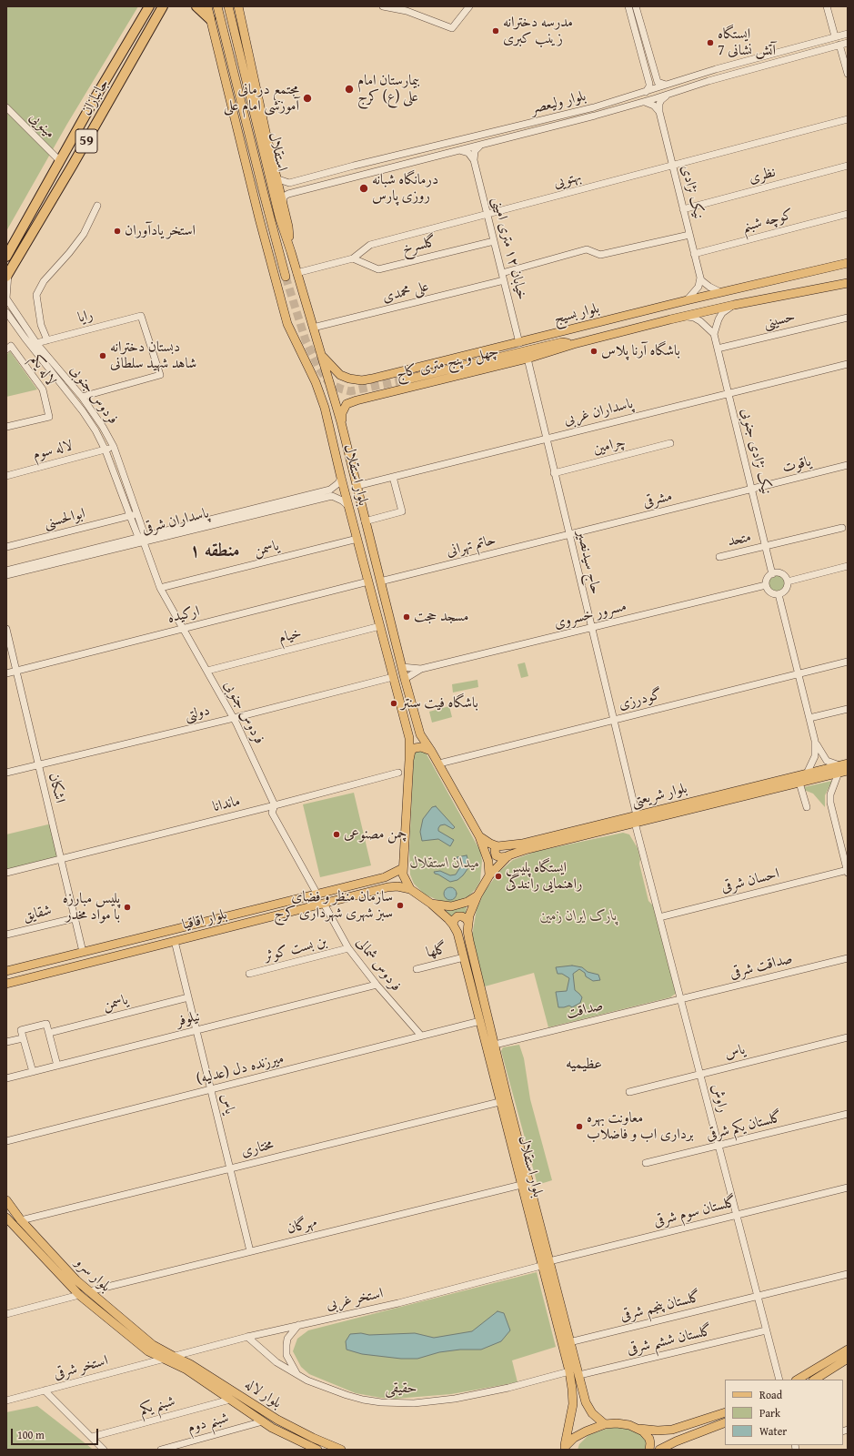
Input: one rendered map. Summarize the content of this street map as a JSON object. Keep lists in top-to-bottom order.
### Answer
{
  "streets": {
    "highway": ["جانبازان", "59"],
    "main road": [
      "استقلال",
      "بلوار بسیج",
      "چهل و پنج متری کاج",
      "بلوار استقلال",
      "بلوار شریعتی",
      "بلوار اقاقیا",
      "بلوار سرو",
      "بلوار لاله"
    ],
    "street": [
      "بلوار ولیعصر",
      "مینویی",
      "نظری",
      "بهتویی",
      "نیک نژادی",
      "کوچه شبنم",
      "گلسرخ",
      "خیابان ۱۲ متری امینی",
      "علی محمدی",
      "رایا",
      "حسینی",
      "لاله یکم",
      "فردوس جنوبی",
      "پاسداران غربی",
      "چرامین",
      "لاله سوم",
      "نیک نژادی جنوبی",
      "یاقوت",
      "مشرقی",
      "ابوالحسنی",
      "پاسداران شرقی",
      "متحد",
      "حاتم تهرانی",
      "یاسمن",
      "حاج سیدنصیر",
      "ارکیده",
      "مسرور خسروی",
      "خیام",
      "گودرزی",
      "دولتی",
      "اشکان",
      "ماندانا",
      "احسان شرقی",
      "شقایق",
      "بن بست کوثر",
      "گلها",
      "فردوس شمالی",
      "صداقت شرقی",
      "صداقت",
      "نیلوفر",
      "یاس",
      "میرزنده دل (عدلیه)",
      "راوش",
      "گلستان یکم شرقی",
      "مختاری",
      "گلستان سوم شرقی",
      "مهرگان",
      "استخر غربی",
      "گلستان پنجم شرقی",
      "گلستان ششم شرقی",
      "استخر شرقی",
      "حقیقی",
      "شبنم یکم",
      "شبنم دوم"
    ]
  },
  "crossings": [
    ["جانبازان", "مینویی"],
    ["جانبازان", "فردوس جنوبی"],
    ["استقلال", "بلوار استقلال"],
    ["نظری", "نیک نژادی"],
    ["بهتویی", "نیک نژادی"],
    ["بهتویی", "گلسرخ"],
    ["بهتویی", "خیابان ۱۲ متری امینی"],
    ["بهتویی", "بلوار استقلال"],
    ["نیک نژادی", "کوچه شبنم"],
    ["گلسرخ", "خیابان ۱۲ متری امینی"],
    ["خیابان ۱۲ متری امینی", "علی محمدی"],
    ["خیابان ۱۲ متری امینی", "بلوار بسیج"],
    ["علی محمدی", "بلوار استقلال"],
    ["بلوار بسیج", "چهل و پنج متری کاج"],
    ["بلوار بسیج", "بلوار استقلال"],
    ["رایا", "فردوس جنوبی"],
    ["حسینی", "نیک نژادی جنوبی"],
    ["چهل و پنج متری کاج", "بلوار استقلال"],
    ["چهل و پنج متری کاج", "حاج سیدنصیر"],
    ["فردوس جنوبی", "لاله سوم"],
    ["فردوس جنوبی", "ابوالحسنی"],
    ["فردوس جنوبی", "پاسداران شرقی"],
    ["فردوس جنوبی", "یاسمن"],
    ["فردوس جنوبی", "ارکیده"],
    ["فردوس جنوبی", "خیام"],
    ["فردوس جنوبی", "دولتی"],
    ["فردوس جنوبی", "ماندانا"],
    ["فردوس جنوبی", "بلوار اقاقیا"],
    ["پاسداران غربی", "نیک نژادی جنوبی"],
    ["پاسداران غربی", "بلوار استقلال"],
    ["پاسداران غربی", "حاج سیدنصیر"],
    ["چرامین", "حاج سیدنصیر"],
    ["نیک نژادی جنوبی", "یاقوت"],
    ["نیک نژادی جنوبی", "مشرقی"],
    ["نیک نژادی جنوبی", "متحد"],
    ["نیک نژادی جنوبی", "مسرور خسروی"],
    ["یاقوت", "مشرقی"],
    ["بلوار استقلال", "حاتم تهرانی"],
    ["بلوار استقلال", "یاسمن"],
    ["بلوار استقلال", "ارکیده"],
    ["بلوار استقلال", "خیام"],
    ["بلوار استقلال", "دولتی"],
    ["بلوار استقلال", "گلها"],
    ["بلوار استقلال", "صداقت"],
    ["بلوار استقلال", "میرزنده دل (عدلیه)"],
    ["بلوار استقلال", "مختاری"],
    ["بلوار استقلال", "گلستان سوم شرقی"],
    ["بلوار استقلال", "مهرگان"],
    ["بلوار استقلال", "استخر غربی"],
    ["بلوار استقلال", "گلستان پنجم شرقی"],
    ["بلوار استقلال", "گلستان ششم شرقی"],
    ["بلوار استقلال", "حقیقی"],
    ["مشرقی", "حاتم تهرانی"],
    ["مشرقی", "حاج سیدنصیر"],
    ["حاتم تهرانی", "حاج سیدنصیر"],
    ["یاسمن", "یاس"],
    ["حاج سیدنصیر", "مسرور خسروی"],
    ["حاج سیدنصیر", "گودرزی"],
    ["حاج سیدنصیر", "بلوار شریعتی"],
    ["حاج سیدنصیر", "راوش"],
    ["ارکیده", "اشکان"],
    ["دولتی", "اشکان"],
    ["اشکان", "ماندانا"],
    ["اشکان", "شقایق"],
    ["اشکان", "بلوار اقاقیا"],
    ["بلوار شریعتی", "راوش"],
    ["احسان شرقی", "راوش"],
    ["بلوار اقاقیا", "فردوس شمالی"],
    ["بلوار اقاقیا", "یاس"],
    ["بن بست کوثر", "فردوس شمالی"],
    ["فردوس شمالی", "نیلوفر"],
    ["فردوس شمالی", "میرزنده دل (عدلیه)"],
    ["صداقت شرقی", "صداقت"],
    ["صداقت شرقی", "راوش"],
    ["صداقت", "راوش"],
    ["نیلوفر", "یاس"],
    ["یاس", "میرزنده دل (عدلیه)"],
    ["یاس", "راوش"],
    ["یاس", "مختاری"],
    ["یاس", "مهرگان"],
    ["راوش", "گلستان یکم شرقی"],
    ["راوش", "گلستان سوم شرقی"],
    ["راوش", "گلستان پنجم شرقی"],
    ["راوش", "گلستان ششم شرقی"],
    ["مختاری", "بلوار سرو"],
    ["مهرگان", "بلوار سرو"],
    ["بلوار سرو", "استخر غربی"],
    ["بلوار سرو", "استخر شرقی"],
    ["بلوار سرو", "بلوار لاله"],
    ["استخر غربی", "استخر شرقی"],
    ["استخر غربی", "حقیقی"],
    ["استخر غربی", "بلوار لاله"],
    ["استخر شرقی", "بلوار لاله"],
    ["بلوار لاله", "شبنم یکم"],
    ["بلوار لاله", "شبنم دوم"]
  ],
  "districts": ["منطقه ۱", "عظیمیه"],
  "parks": ["میدان استقلال", "پارک ایران زمین"],
  "places": [
    "مدرسه دخترانه زینب کبری",
    "ایستگاه آتش نشانی 7",
    "بیمارستان امام علی (ع) کرج",
    "مجتمع درمانی آموزشی امام علی",
    "درمانگاه شبانه روزی پارس",
    "استخر یادآوران",
    "باشگاه آرنا پلاس",
    "دبستان دخترانه شاهد شهید سلطانی",
    "مسجد حجت",
    "باشگاه فیت سنتر",
    "چمن مصنوعی",
    "ایستگاه پلیس راهنمایی رانندگی",
    "سازمان منظر و فضای سبز شهری شهرداری کرج",
    "پلیس مبارزه با مواد مخدر",
    "معاونت بهره برداری اب و فاضلاب"
  ],
  "legend": ["Road", "Park", "Water"],
  "scale_bar": "100 m"
}
